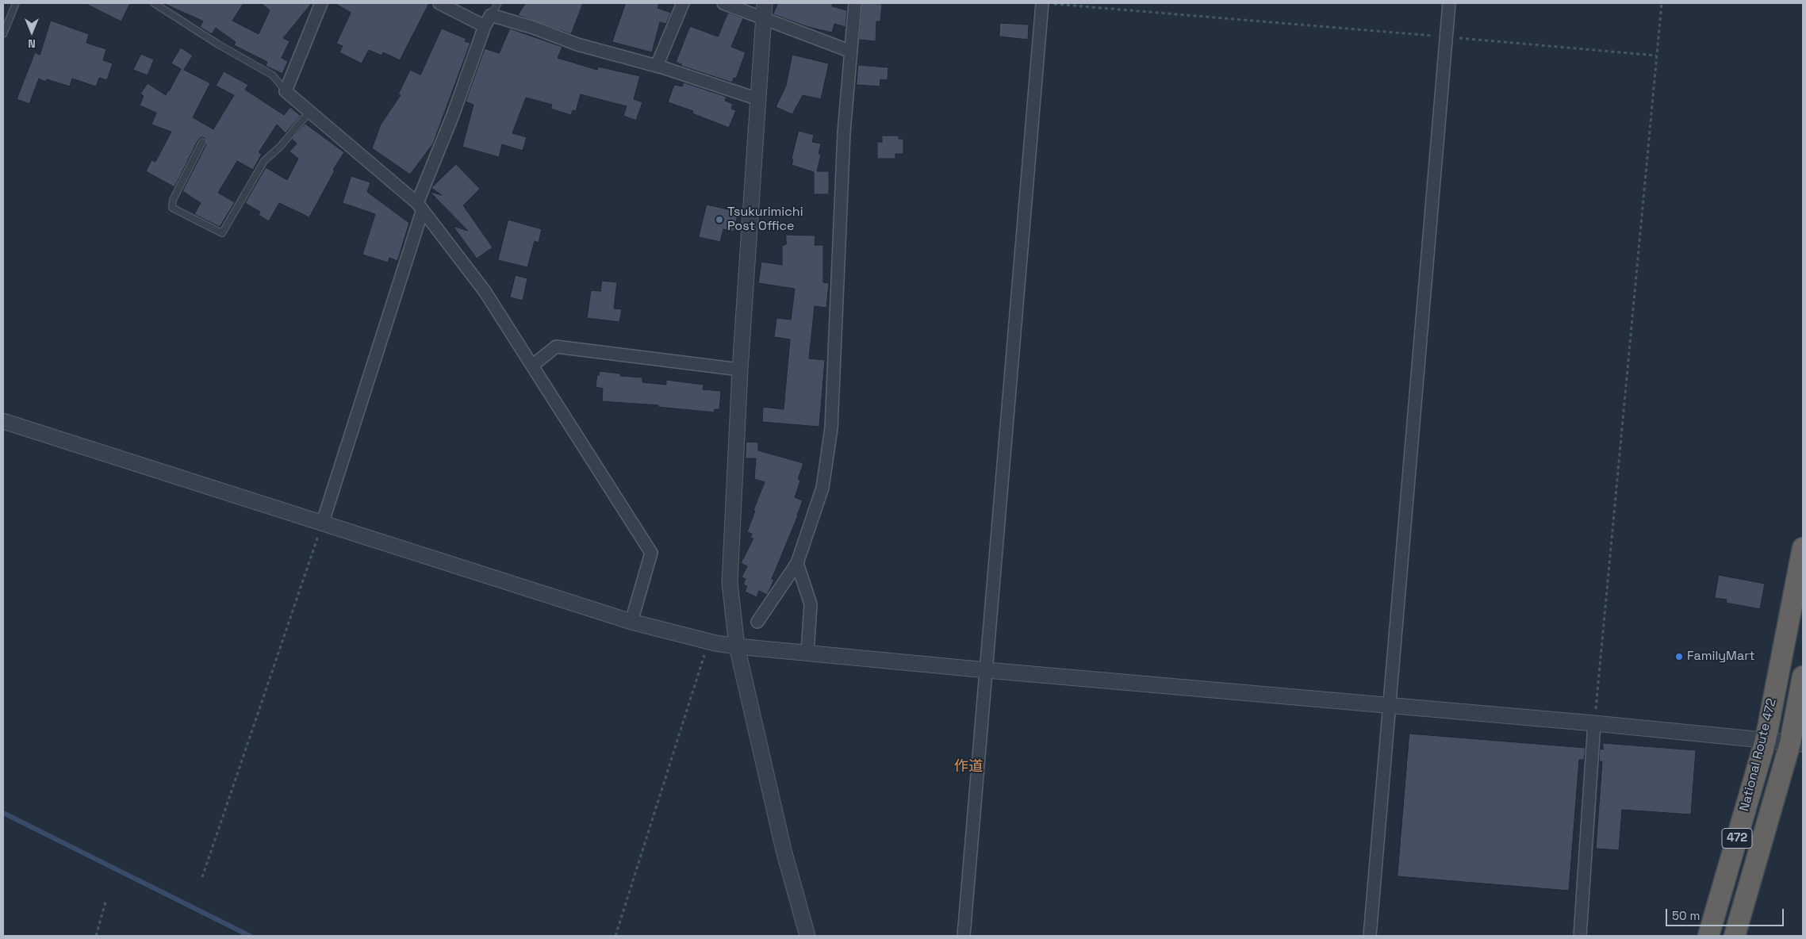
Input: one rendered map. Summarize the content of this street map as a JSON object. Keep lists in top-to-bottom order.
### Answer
{
  "streets": {
    "highway": ["National Route 472", "472"]
  },
  "districts": ["作道"],
  "places": ["Tsukurimichi Post Office", "FamilyMart"],
  "scale_bar": "50 m",
  "north": "bottom"
}
